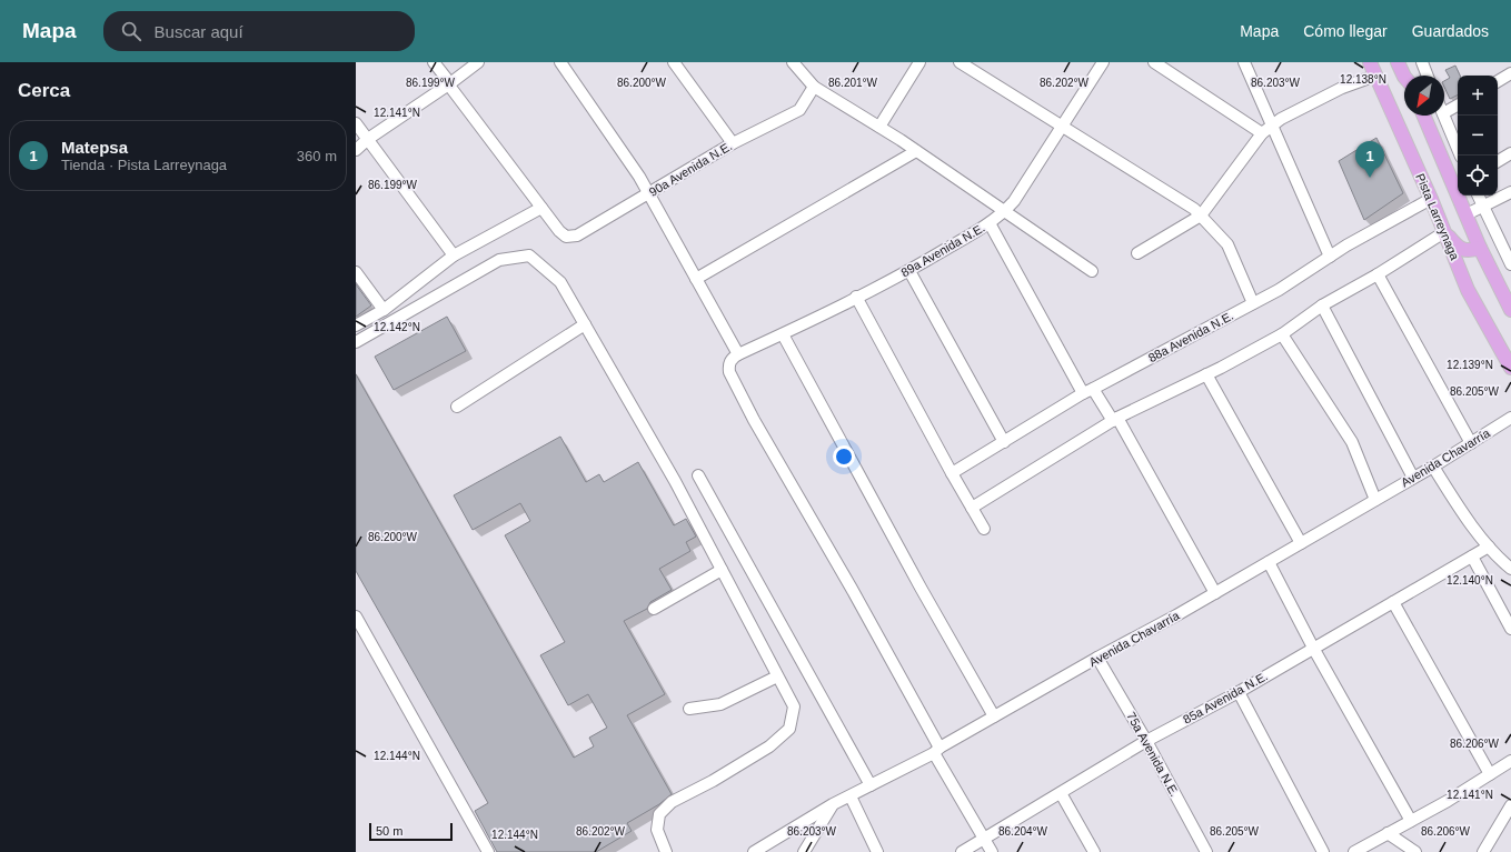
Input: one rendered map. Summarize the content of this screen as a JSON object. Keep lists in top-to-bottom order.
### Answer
{
  "streets": {
    "main road": ["Pista Larreynaga"],
    "street": [
      "90a Avenida N.E.",
      "89a Avenida N.E.",
      "88a Avenida N.E.",
      "Avenida Chavarría",
      "85a Avenida N.E.",
      "75a Avenida N.E."
    ]
  },
  "crossings": [
    ["Pista Larreynaga", "88a Avenida N.E."],
    ["Avenida Chavarría", "75a Avenida N.E."],
    ["85a Avenida N.E.", "75a Avenida N.E."]
  ],
  "scale_bar": "50 m",
  "north": "bottom left",
  "page": {
    "header": "Mapa",
    "search": "Buscar aquí",
    "nav": ["Mapa", "Cómo llegar", "Guardados"],
    "heading": "Cerca",
    "map_buttons": ["+", "−"],
    "list": [
      {
        "mark": "1",
        "name": "Matepsa",
        "note": "Tienda · Pista Larreynaga",
        "value": "360 m"
      }
    ],
    "pins": "1",
    "scale": "50 m"
  },
  "coordinates": [
    "12.138°N",
    "86.199°W",
    "86.200°W",
    "86.201°W",
    "86.202°W",
    "86.203°W",
    "12.141°N",
    "12.142°N",
    "12.139°N",
    "86.205°W",
    "12.140°N",
    "86.206°W",
    "12.144°N",
    "86.204°W"
  ]
}
